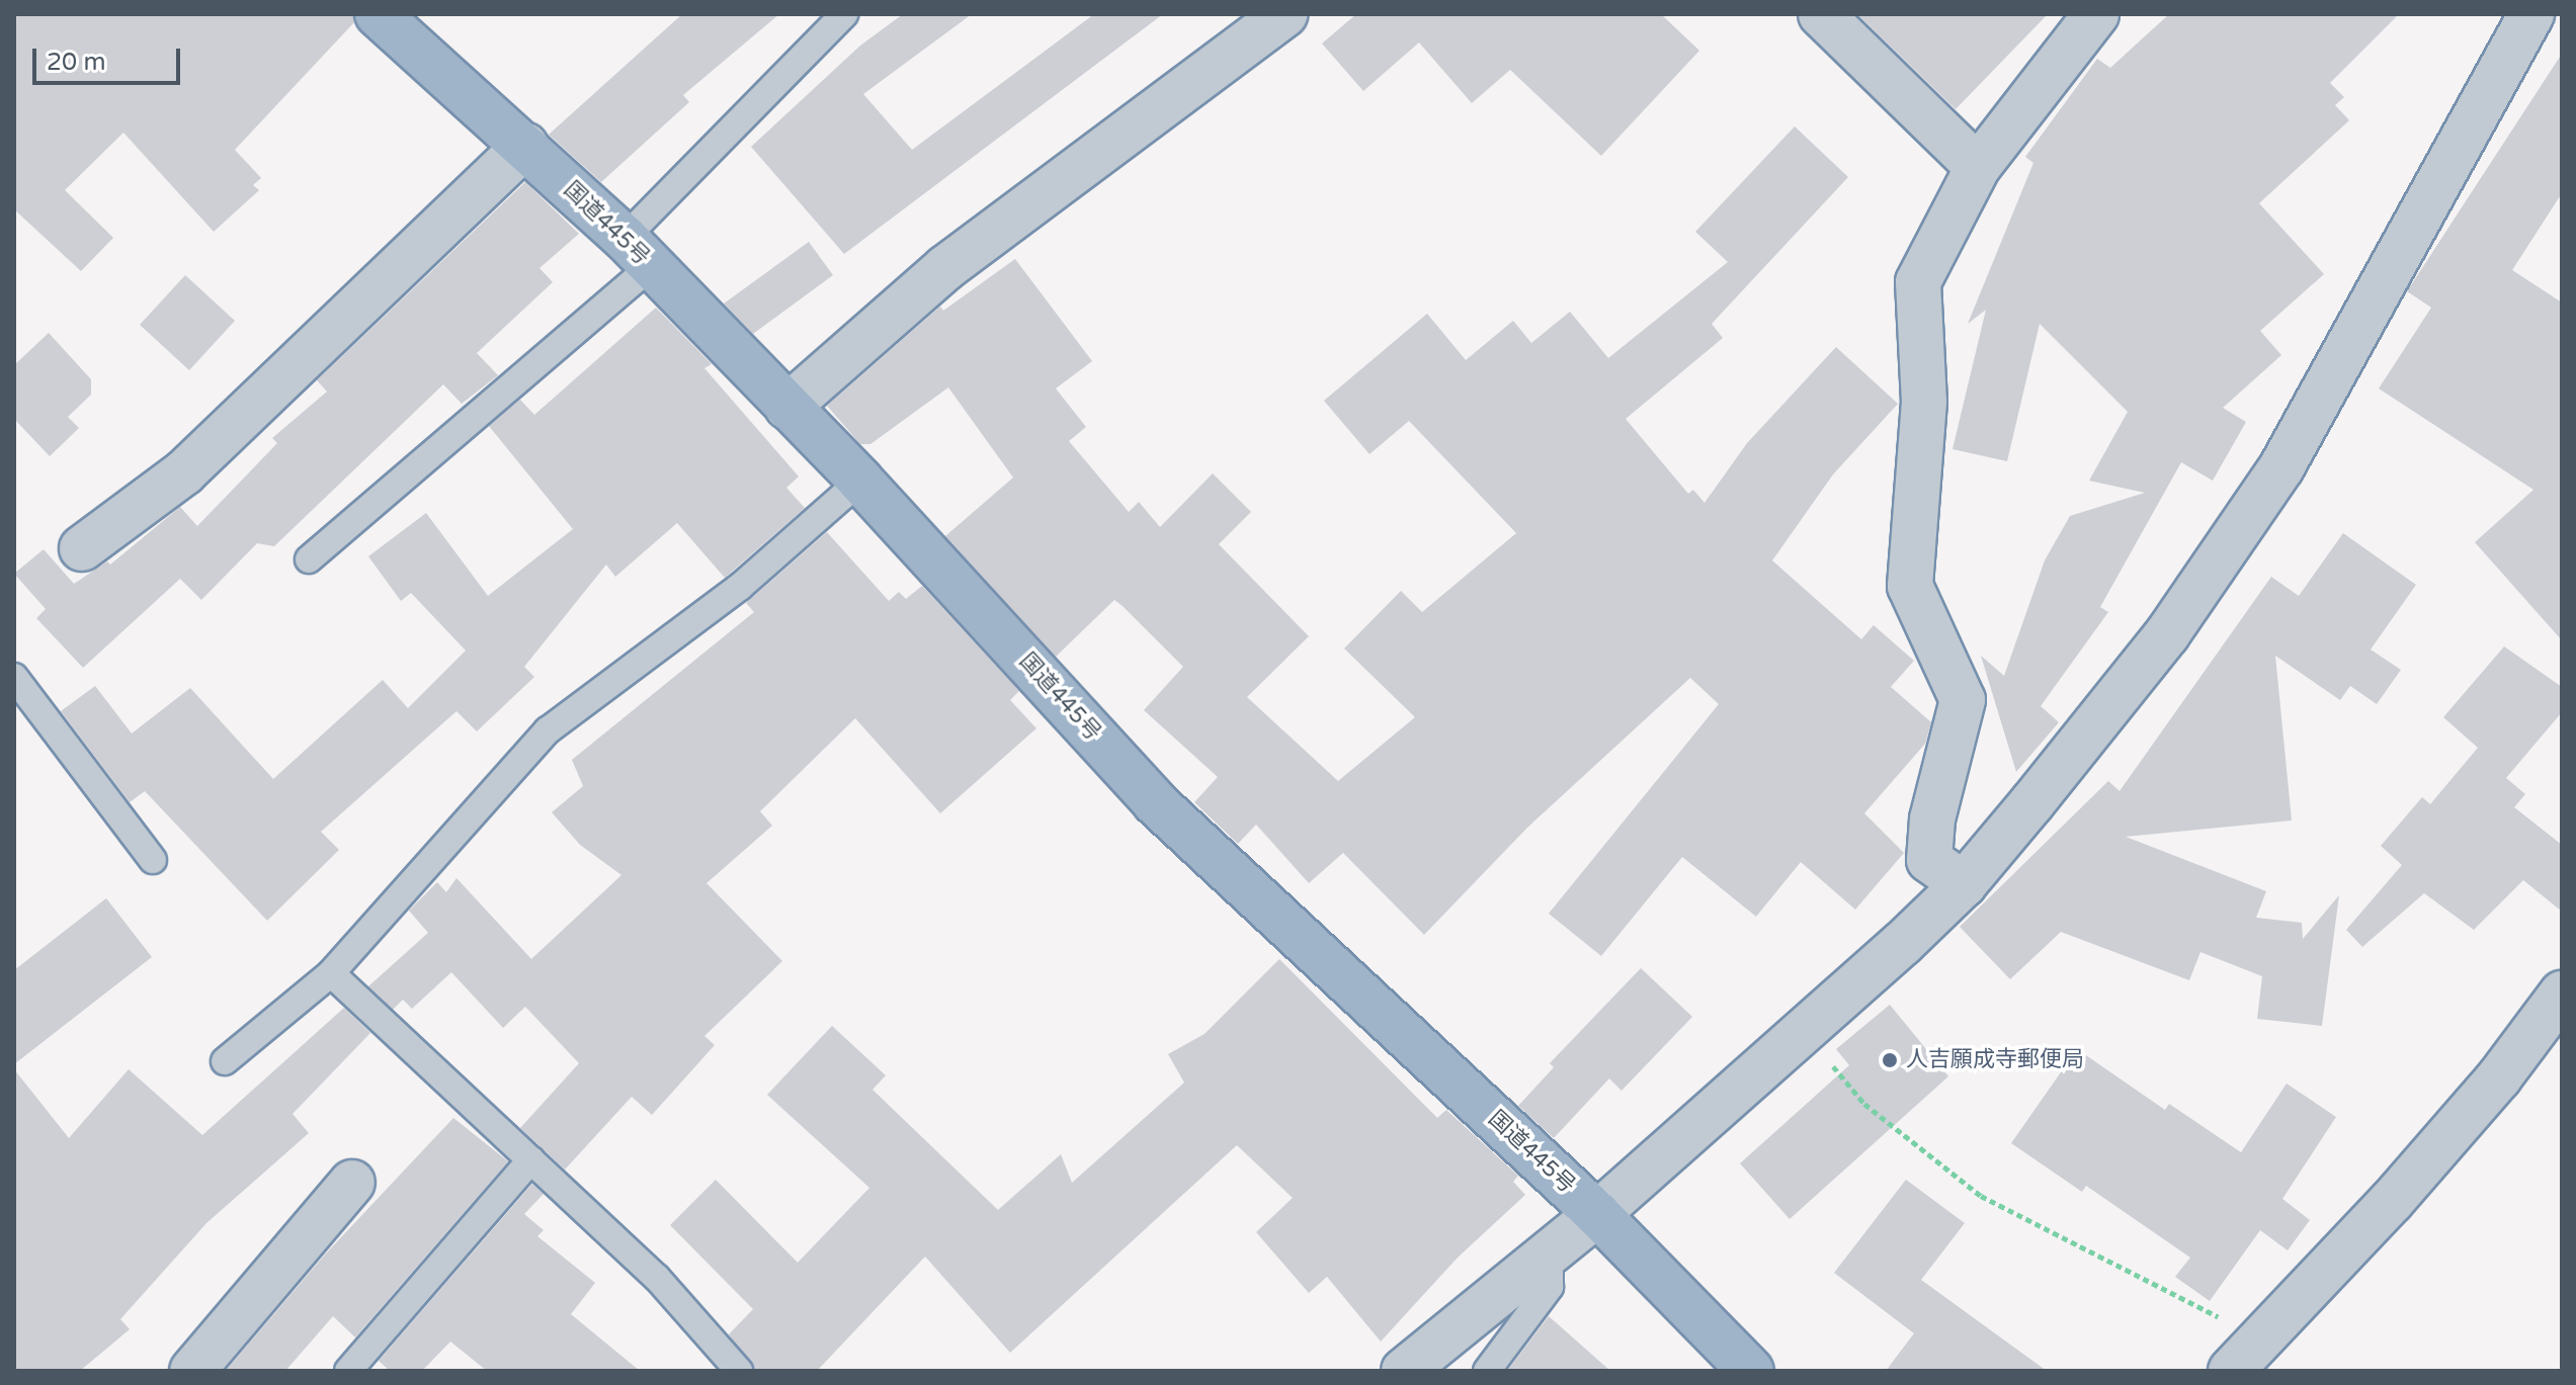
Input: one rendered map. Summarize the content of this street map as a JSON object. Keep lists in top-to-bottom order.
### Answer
{
  "streets": {
    "highway": ["国道445号"]
  },
  "places": ["人吉願成寺郵便局"],
  "scale_bar": "20 m"
}
